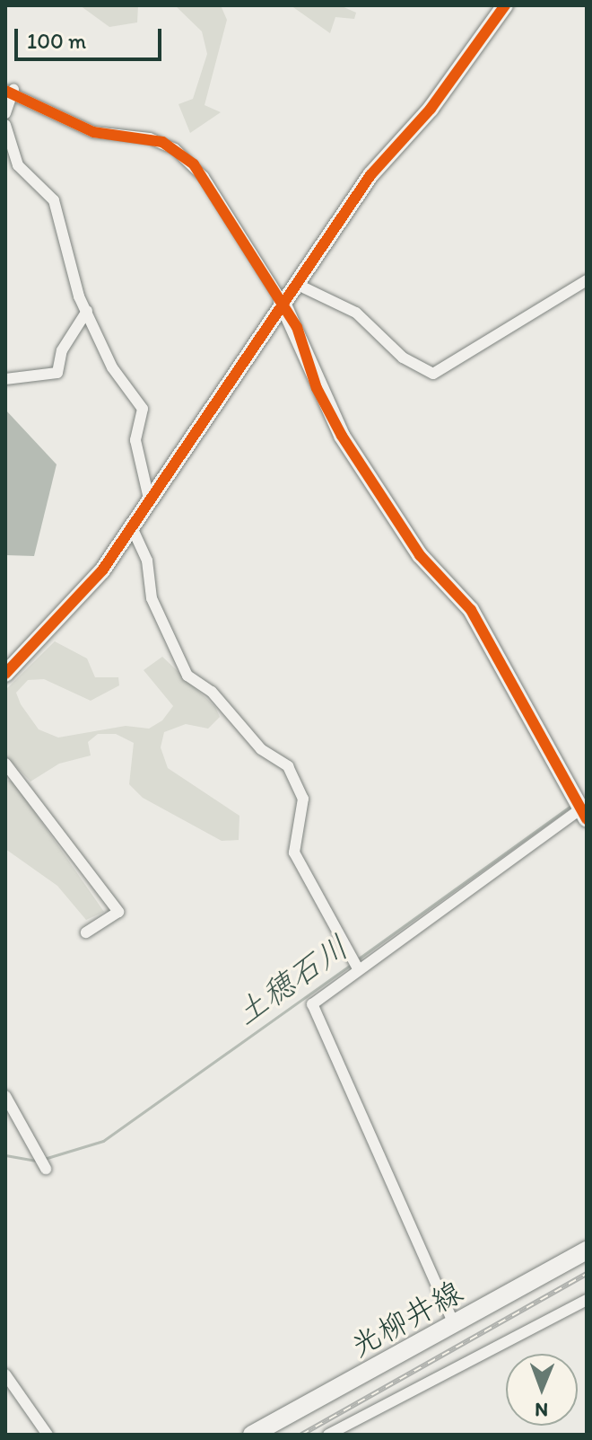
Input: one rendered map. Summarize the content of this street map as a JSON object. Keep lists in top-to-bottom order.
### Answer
{
  "streets": {
    "main road": ["光柳井線"]
  },
  "water": ["土穂石川"],
  "scale_bar": "100 m",
  "north": "bottom"
}
